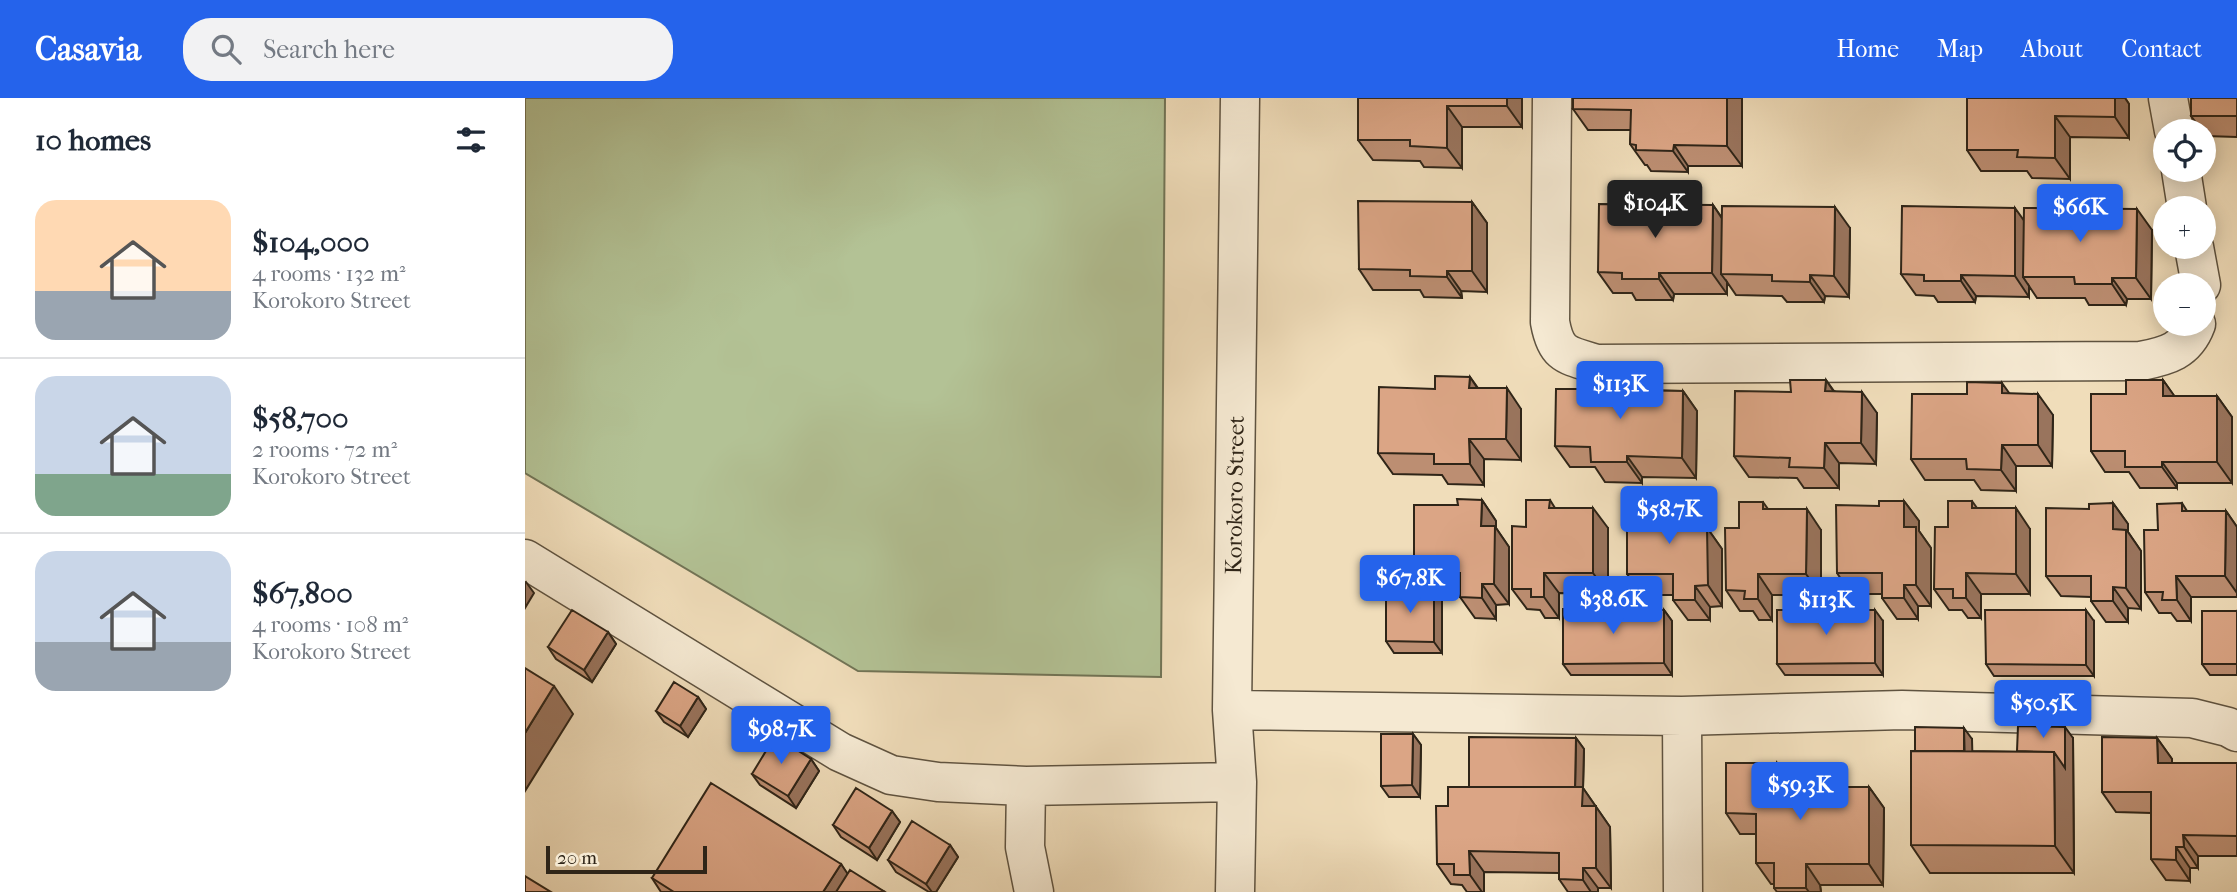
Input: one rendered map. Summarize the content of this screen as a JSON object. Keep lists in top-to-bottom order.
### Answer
{
  "streets": {
    "street": ["Korokoro Street"]
  },
  "scale_bar": "20 m",
  "page": {
    "header": "Casavia",
    "search": "Search here",
    "nav": [
      "Home",
      "Map",
      "About",
      "Contact"
    ],
    "heading": "10 homes",
    "map_buttons": ["+", "−"],
    "price": [
      "$104K",
      "$66K",
      "$113K",
      "$58.7K",
      "$67.8K",
      "$38.6K",
      "$113K",
      "$50.5K",
      "$98.7K",
      "$59.3K"
    ],
    "list": [
      {
        "name": "$104,000",
        "note": "4 rooms · 132 m² · Korokoro Street"
      },
      {
        "name": "$58,700",
        "note": "2 rooms · 72 m² · Korokoro Street"
      },
      {
        "name": "$67,800",
        "note": "4 rooms · 108 m² · Korokoro Street"
      }
    ],
    "scale": "20 m"
  }
}
